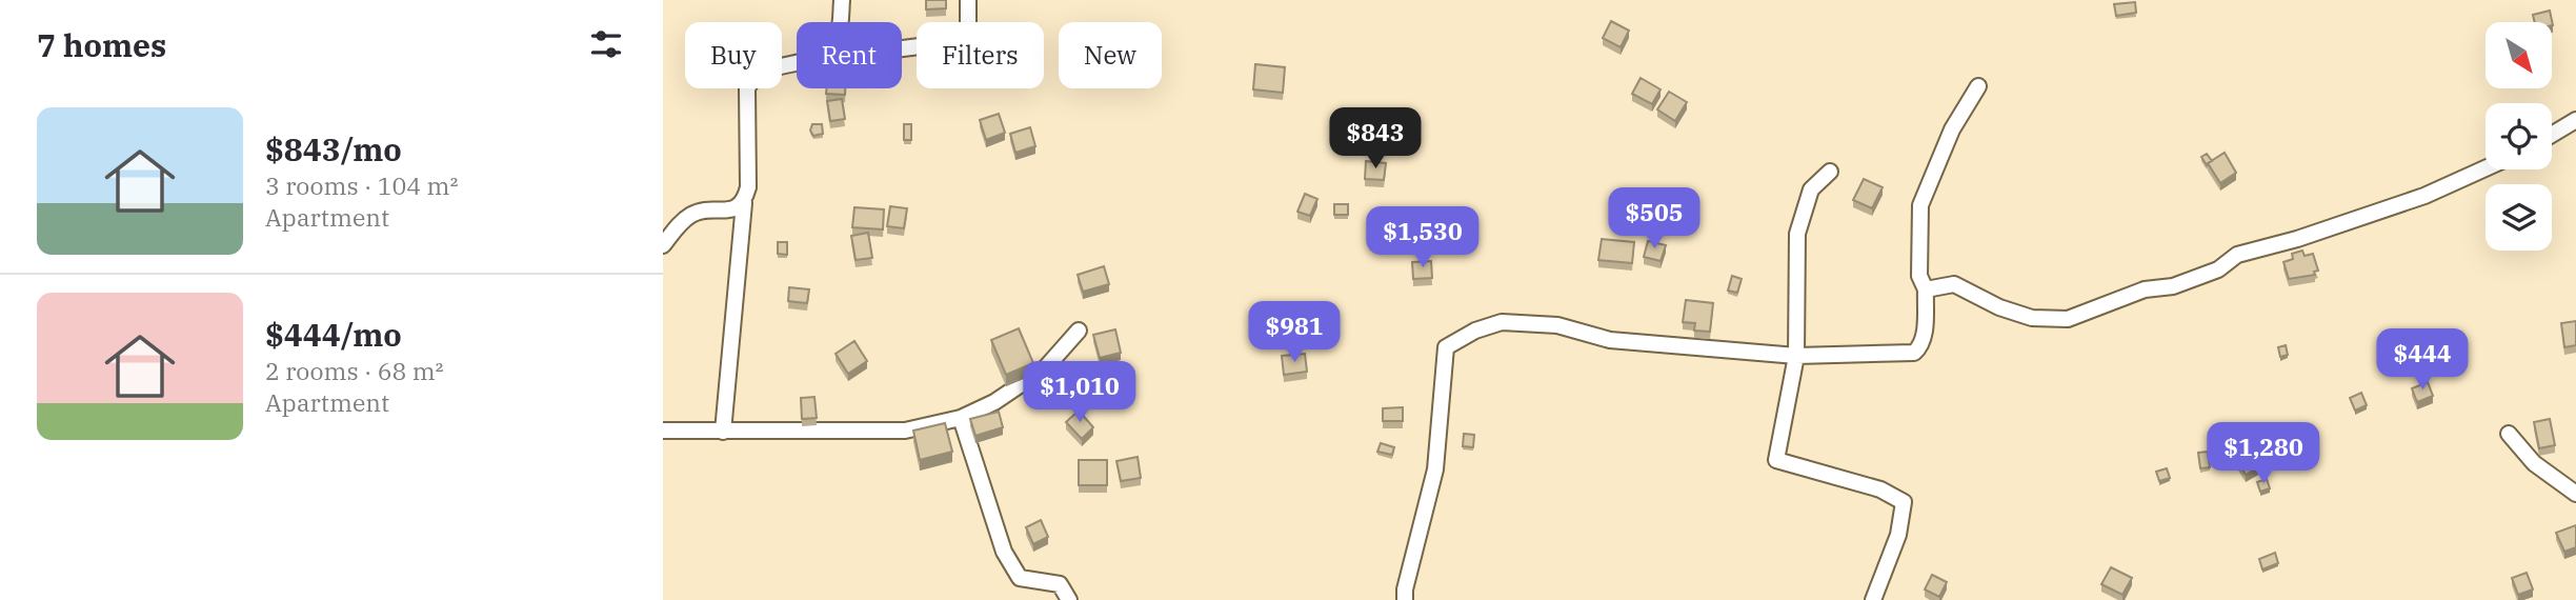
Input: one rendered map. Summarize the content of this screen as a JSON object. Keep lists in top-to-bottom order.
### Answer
{
  "north": "bottom right",
  "page": {
    "heading": "7 homes",
    "chip": [
      "Buy",
      "Rent",
      "Filters",
      "New"
    ],
    "list": [
      {
        "name": "$843/mo",
        "note": "3 rooms · 104 m² · Apartment"
      },
      {
        "name": "$444/mo",
        "note": "2 rooms · 68 m² · Apartment"
      }
    ],
    "price": [
      "$843",
      "$505",
      "$1,530",
      "$981",
      "$444",
      "$1,010",
      "$1,280"
    ]
  }
}
